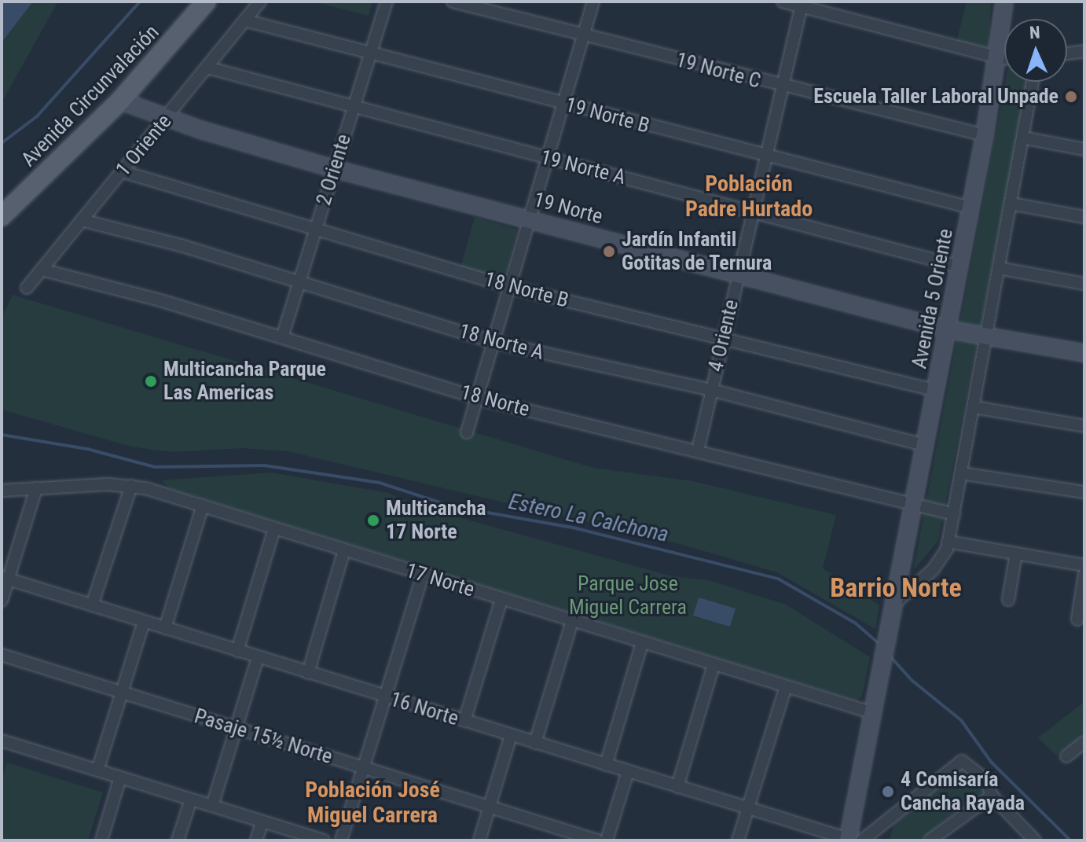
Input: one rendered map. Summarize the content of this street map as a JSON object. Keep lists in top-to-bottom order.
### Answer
{
  "streets": {
    "main road": ["Avenida Circunvalación"],
    "street": [
      "19 Norte C",
      "19 Norte B",
      "1 Oriente",
      "19 Norte A",
      "2 Oriente",
      "19 Norte",
      "18 Norte B",
      "Avenida 5 Oriente",
      "4 Oriente",
      "18 Norte A",
      "18 Norte",
      "17 Norte",
      "16 Norte",
      "Pasaje 15½ Norte"
    ]
  },
  "crossings": [
    ["19 Norte C", "Avenida 5 Oriente"],
    ["19 Norte C", "4 Oriente"],
    ["Avenida Circunvalación", "19 Norte"],
    ["19 Norte B", "1 Oriente"],
    ["19 Norte B", "2 Oriente"],
    ["19 Norte B", "Avenida 5 Oriente"],
    ["19 Norte B", "4 Oriente"],
    ["1 Oriente", "19 Norte A"],
    ["1 Oriente", "19 Norte"],
    ["1 Oriente", "18 Norte B"],
    ["1 Oriente", "18 Norte A"],
    ["1 Oriente", "18 Norte"],
    ["19 Norte A", "2 Oriente"],
    ["19 Norte A", "Avenida 5 Oriente"],
    ["19 Norte A", "4 Oriente"],
    ["2 Oriente", "19 Norte"],
    ["2 Oriente", "18 Norte B"],
    ["2 Oriente", "18 Norte A"],
    ["2 Oriente", "18 Norte"],
    ["19 Norte", "Avenida 5 Oriente"],
    ["19 Norte", "4 Oriente"],
    ["18 Norte B", "Avenida 5 Oriente"],
    ["18 Norte B", "4 Oriente"],
    ["Avenida 5 Oriente", "18 Norte A"],
    ["Avenida 5 Oriente", "18 Norte"],
    ["Avenida 5 Oriente", "17 Norte"],
    ["Avenida 5 Oriente", "16 Norte"],
    ["4 Oriente", "18 Norte A"],
    ["4 Oriente", "18 Norte"]
  ],
  "districts": ["Población Padre Hurtado", "Barrio Norte", "Población José Miguel Carrera"],
  "water": ["Estero La Calchona"],
  "parks": ["Parque Jose Miguel Carrera"],
  "places": [
    "Escuela Taller Laboral Unpade",
    "Jardín Infantil Gotitas de Ternura",
    "Multicancha Parque Las Americas",
    "Multicancha 17 Norte",
    "4 Comisaría Cancha Rayada"
  ],
  "north": "top"
}
